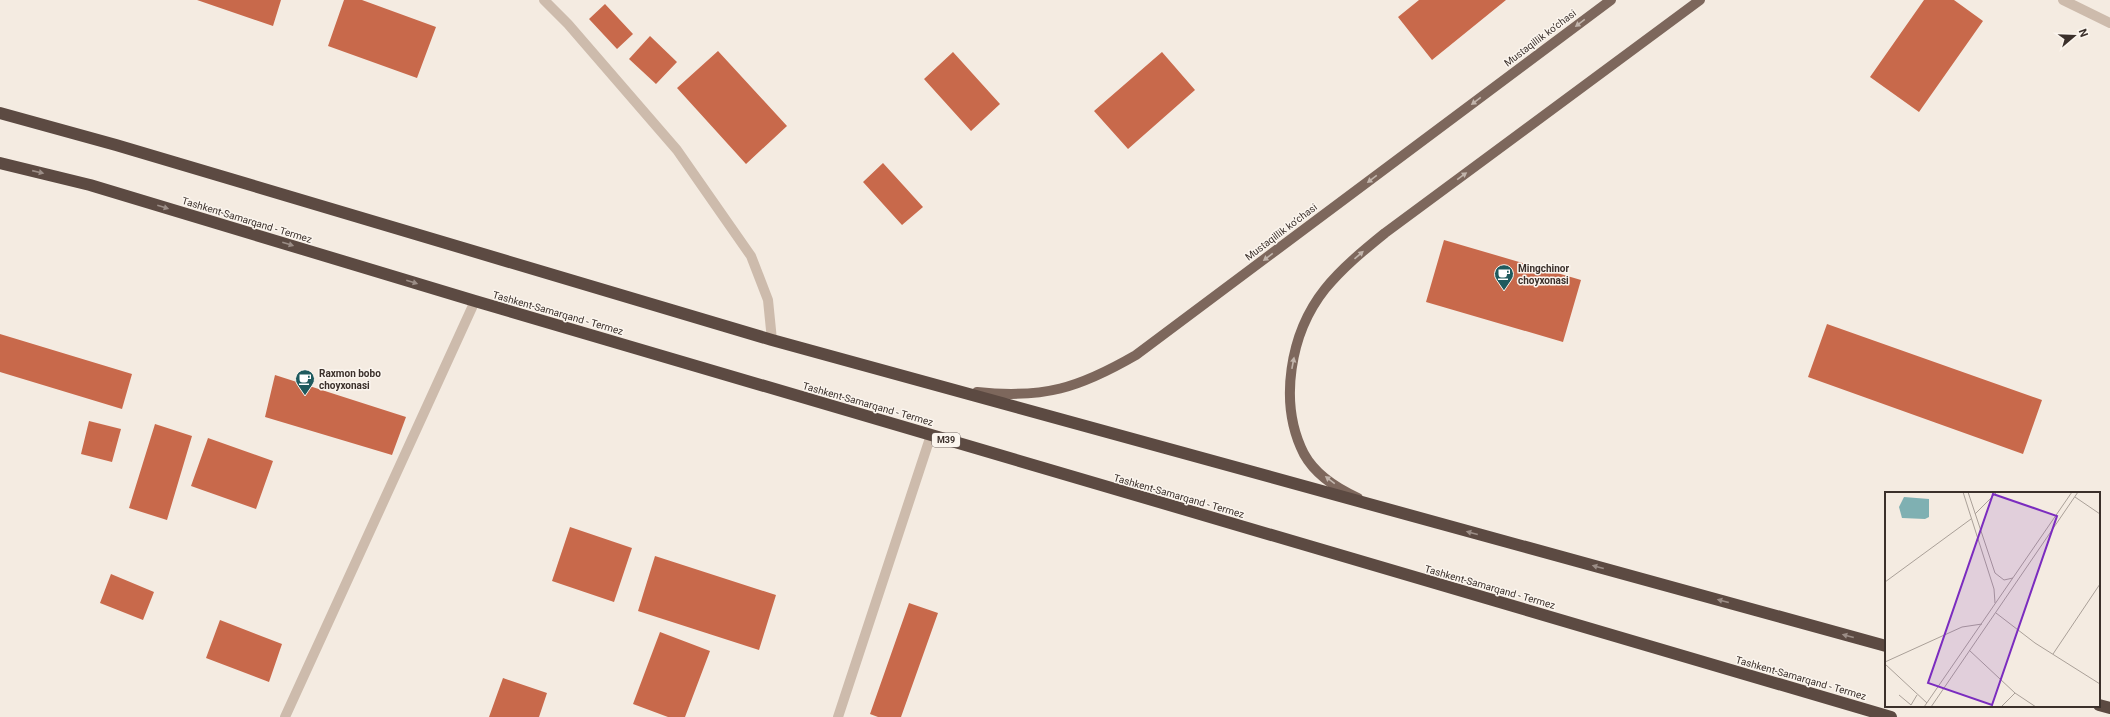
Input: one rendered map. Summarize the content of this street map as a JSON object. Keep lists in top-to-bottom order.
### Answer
{
  "streets": {
    "highway": ["Tashkent-Samarqand - Termez", "M39"],
    "main road": ["Mustaqillik ko’chasi"]
  },
  "one_way": ["Mustaqillik ko’chasi"],
  "places": {
    "cafe": ["Mingchinor choyxonasi", "Raxmon bobo choyxonasi"]
  },
  "north": "right"
}
